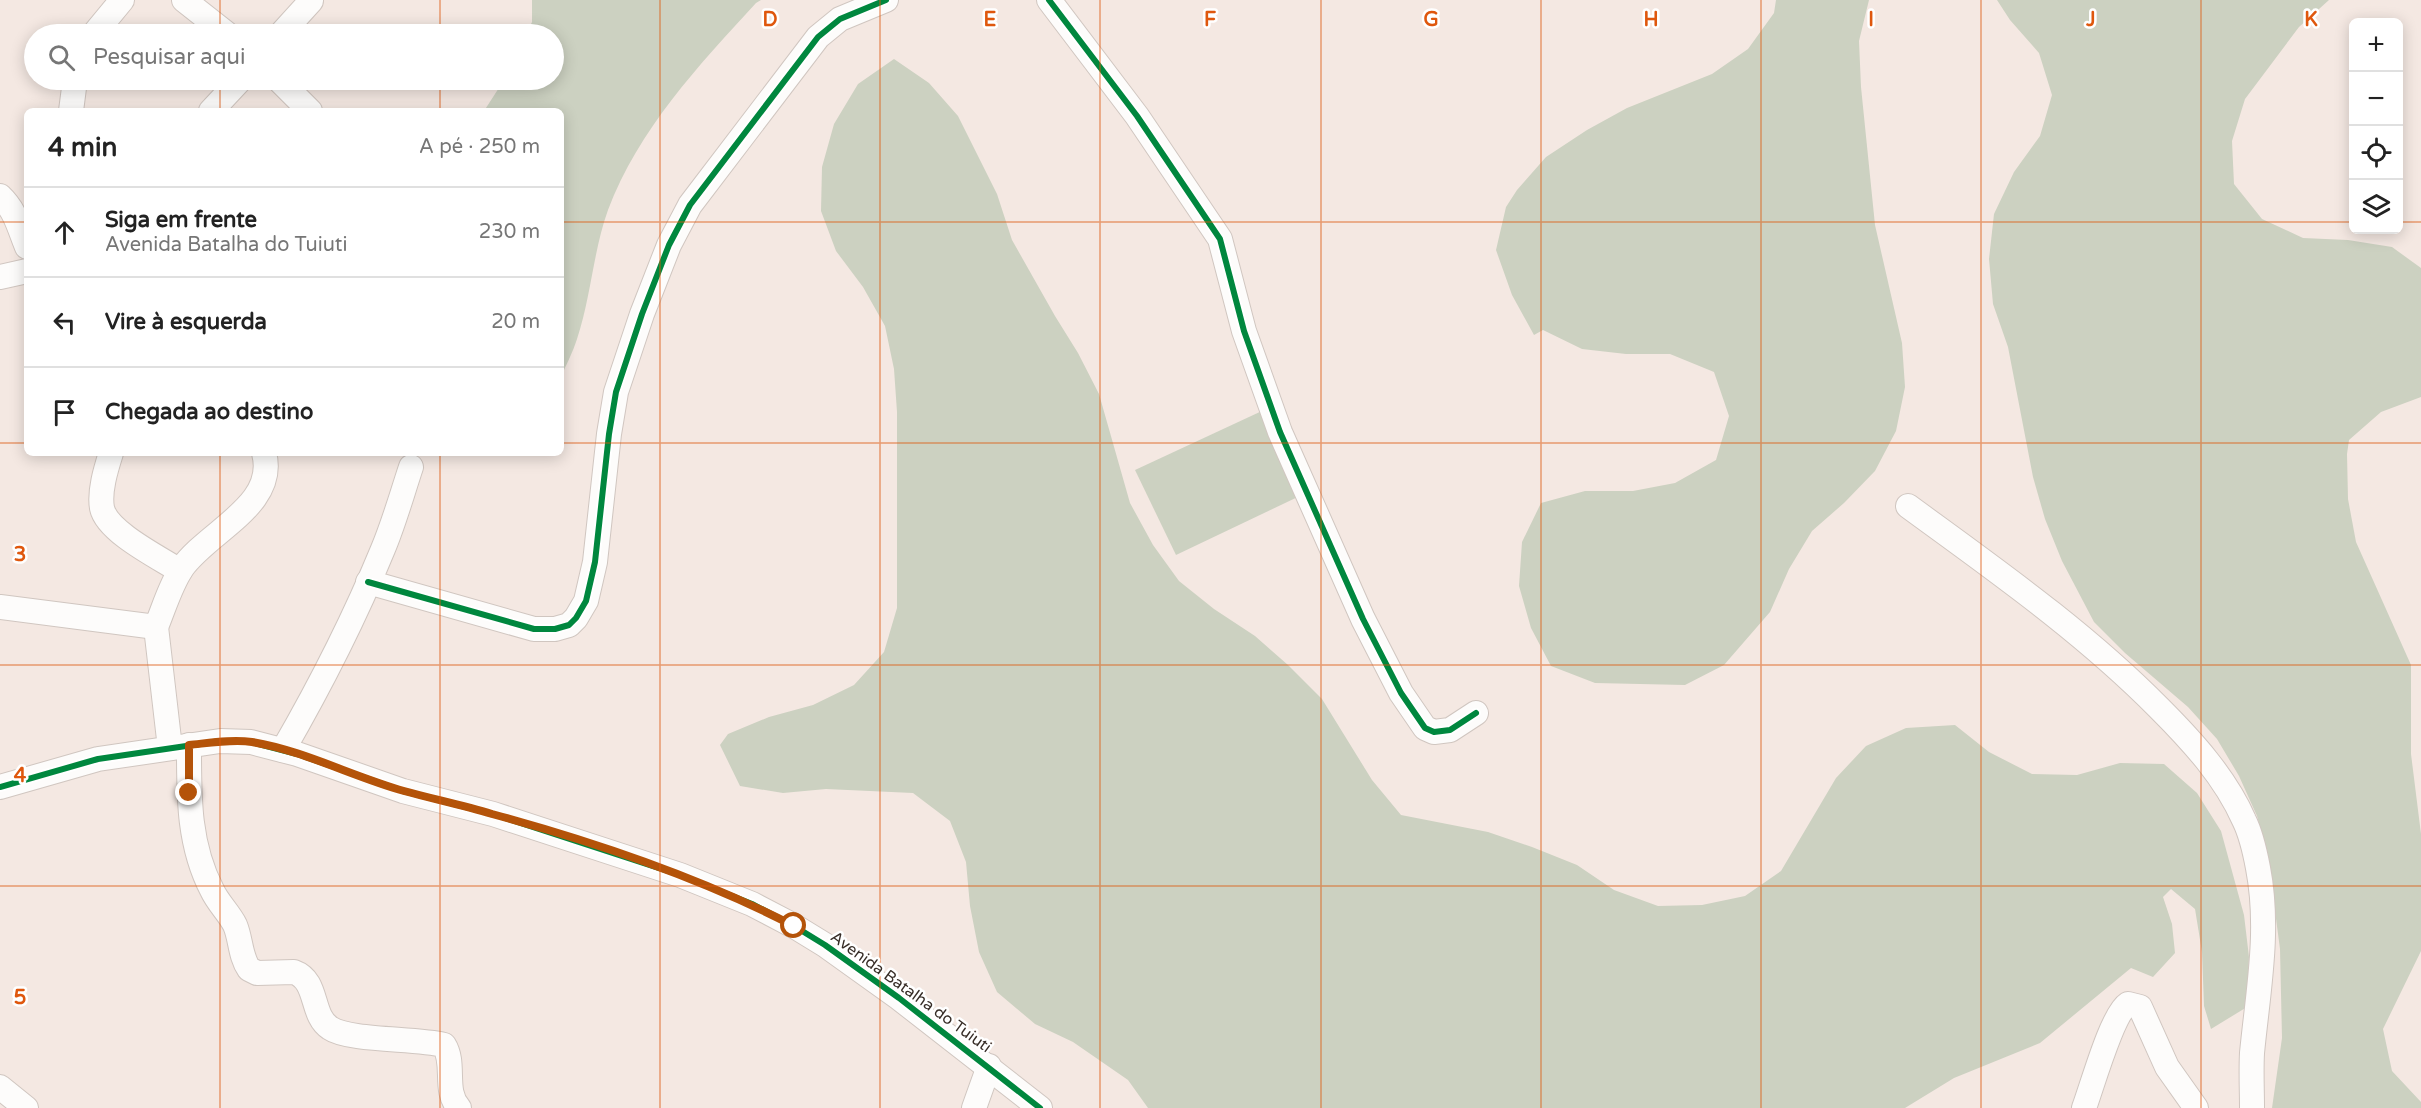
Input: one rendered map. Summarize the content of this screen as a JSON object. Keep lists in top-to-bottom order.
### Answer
{
  "streets": {
    "street": ["Avenida Batalha do Tuiuti"]
  },
  "page": {
    "map_buttons": ["+", "−"],
    "search": "Pesquisar aqui",
    "heading": ["4 min", "A pé · 250 m"],
    "list": [
      ["Siga em frente", "Avenida Batalha do Tuiuti", "230 m"],
      ["Vire à esquerda", "20 m"],
      "Chegada ao destino"
    ]
  },
  "grid": {
    "columns": [
      "D",
      "E",
      "F",
      "G",
      "H",
      "I",
      "J",
      "K"
    ],
    "rows": ["3", "4", "5"]
  }
}
